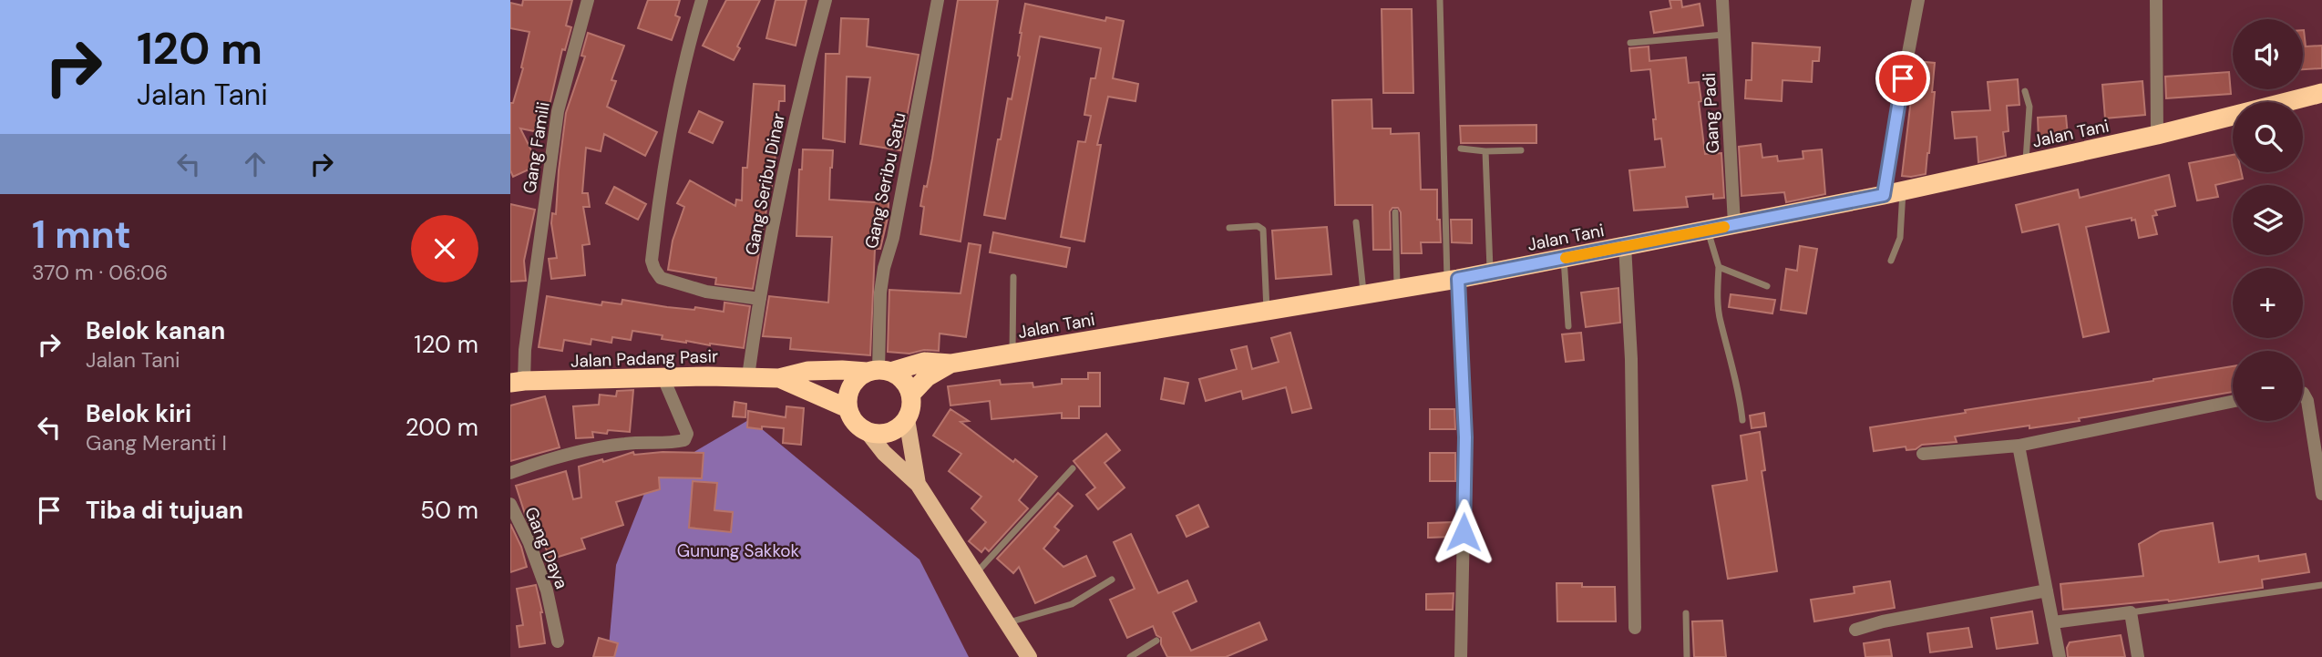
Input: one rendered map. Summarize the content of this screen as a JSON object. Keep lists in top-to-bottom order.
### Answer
{
  "streets": {
    "highway": ["Jalan Tani", "Jalan Padang Pasir"],
    "street": [
      "Gang Padi",
      "Gang Famili",
      "Gang Seribu Satu",
      "Gang Seribu Dinar",
      "Gang Daya"
    ]
  },
  "crossings": [
    ["Gang Padi", "Jalan Tani"],
    ["Jalan Tani", "Gang Seribu Satu"],
    ["Jalan Tani", "Jalan Padang Pasir"],
    ["Gang Famili", "Jalan Padang Pasir"],
    ["Gang Seribu Dinar", "Jalan Padang Pasir"]
  ],
  "parks": ["Gunung Sakkok"],
  "page": {
    "turn": ["120 m", "Jalan Tani"],
    "map_buttons": ["+", "−"],
    "heading": ["1 mnt", "370 m · 06:06"],
    "list": [
      {
        "name": "Belok kanan",
        "note": "Jalan Tani",
        "value": "120 m"
      },
      {
        "name": "Belok kiri",
        "note": "Gang Meranti I",
        "value": "200 m"
      },
      {
        "name": "Tiba di tujuan",
        "value": "50 m"
      }
    ]
  }
}
